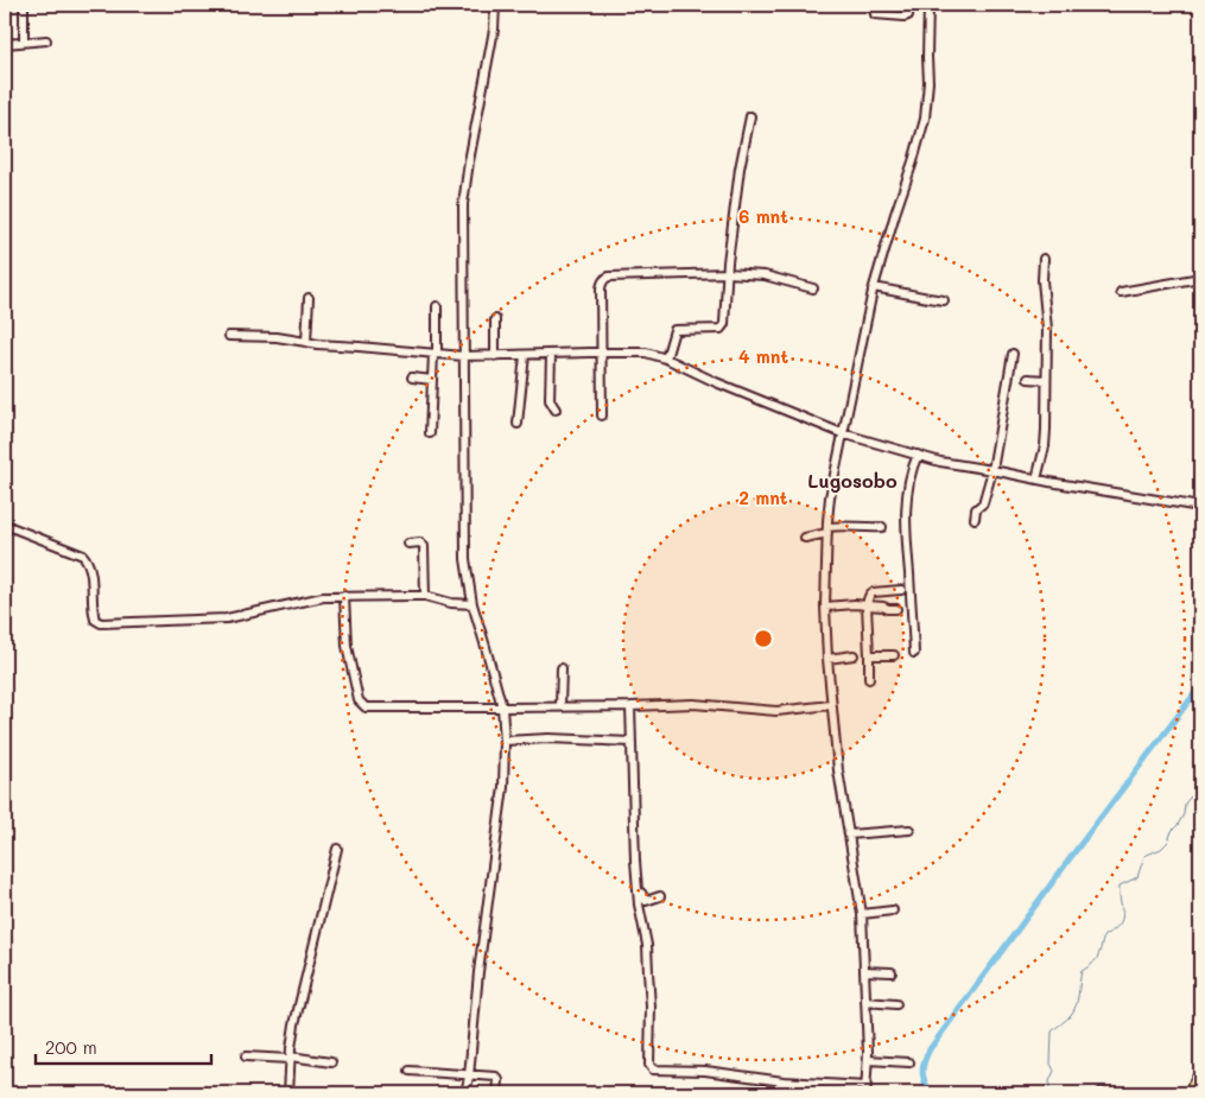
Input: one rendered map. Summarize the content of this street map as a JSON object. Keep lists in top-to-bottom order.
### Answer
{
  "districts": ["Lugosobo"],
  "scale_bar": "200 m",
  "rings": ["6 mnt", "4 mnt", "2 mnt"]
}
